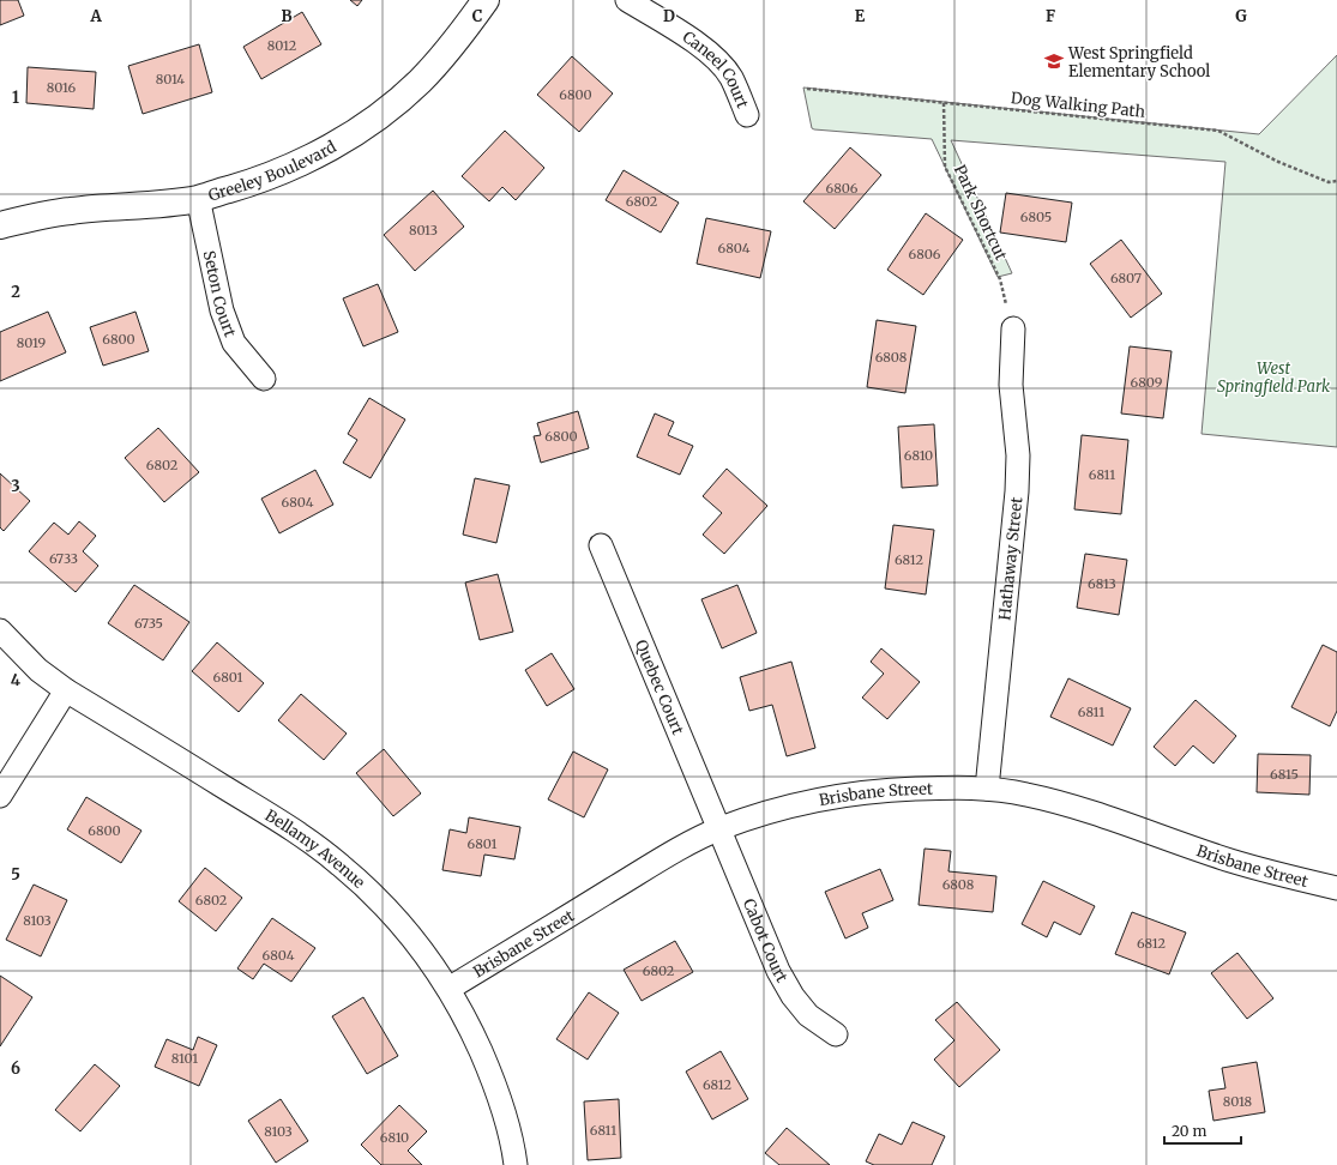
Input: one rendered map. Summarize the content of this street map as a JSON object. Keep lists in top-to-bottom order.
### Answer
{
  "streets": {
    "street": [
      "Caneel Court",
      "Greeley Boulevard",
      "Seton Court",
      "Hathaway Street",
      "Quebec Court",
      "Brisbane Street",
      "Bellamy Avenue",
      "Cabot Court"
    ],
    "path": ["Dog Walking Path", "Park Shortcut"]
  },
  "crossings": [
    ["Dog Walking Path", "Park Shortcut"],
    ["Greeley Boulevard", "Seton Court"],
    ["Park Shortcut", "Hathaway Street"],
    ["Hathaway Street", "Brisbane Street"],
    ["Quebec Court", "Brisbane Street"],
    ["Quebec Court", "Cabot Court"],
    ["Brisbane Street", "Bellamy Avenue"],
    ["Brisbane Street", "Cabot Court"]
  ],
  "parks": ["West Springfield Park"],
  "places": {
    "school or university": ["West Springfield Elementary School"]
  },
  "house_numbers": [
    "8012",
    "8014",
    "8016",
    "6800",
    "6806",
    "6802",
    "6805",
    "8013",
    "6804",
    "6806",
    "6807",
    "6800",
    "8019",
    "6808",
    "6809",
    "6800",
    "6810",
    "6802",
    "6811",
    "6804",
    "6733",
    "6812",
    "6813",
    "6735",
    "6801",
    "6811",
    "6815",
    "6800",
    "6801",
    "6808",
    "6802",
    "8103",
    "6812",
    "6804",
    "6802",
    "8101",
    "6812",
    "8018",
    "6811",
    "8103",
    "6810"
  ],
  "scale_bar": "20 m",
  "grid": {
    "columns": [
      "A",
      "B",
      "C",
      "D",
      "E",
      "F",
      "G"
    ],
    "rows": [
      "1",
      "2",
      "3",
      "4",
      "5",
      "6"
    ]
  }
}
